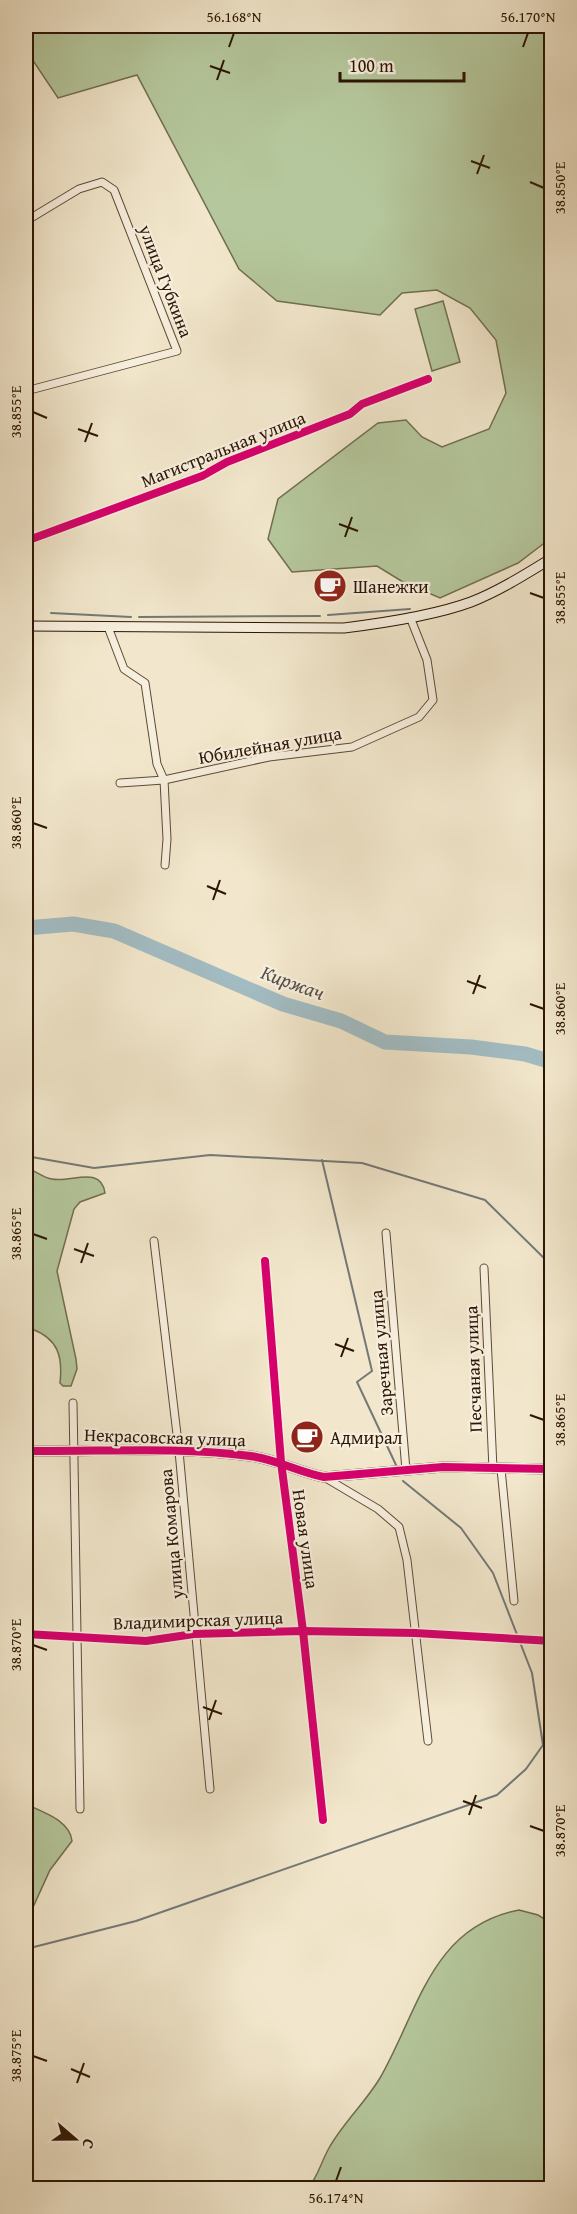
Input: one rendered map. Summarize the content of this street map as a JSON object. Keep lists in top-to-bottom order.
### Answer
{
  "streets": {
    "main road": ["Некрасовская улица"],
    "street": [
      "улица Губкина",
      "Магистральная улица",
      "Юбилейная улица",
      "Заречная улица",
      "Песчаная улица",
      "улица Комарова",
      "Новая улица",
      "Владимирская улица"
    ]
  },
  "crossings": [
    ["Заречная улица", "Некрасовская улица"],
    ["Песчаная улица", "Некрасовская улица"],
    ["Некрасовская улица", "улица Комарова"],
    ["Некрасовская улица", "Новая улица"],
    ["улица Комарова", "Владимирская улица"],
    ["Новая улица", "Владимирская улица"]
  ],
  "water": ["Киржач"],
  "places": {
    "cafe": ["Шанежки", "Адмирал"]
  },
  "scale_bar": "100 m",
  "north": "right",
  "coordinates": [
    "56.168°N",
    "56.170°N",
    "38.850°E",
    "38.855°E",
    "38.860°E",
    "38.865°E",
    "38.870°E",
    "38.875°E",
    "56.174°N"
  ]
}
